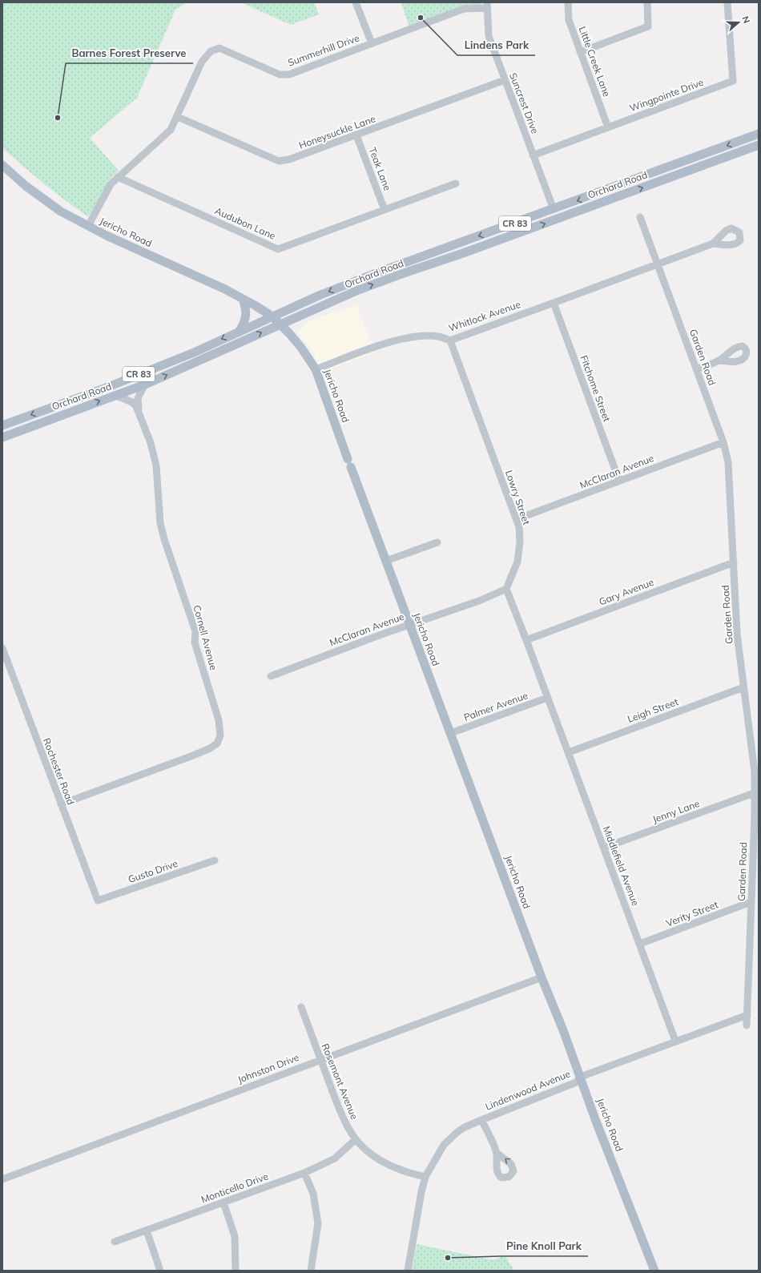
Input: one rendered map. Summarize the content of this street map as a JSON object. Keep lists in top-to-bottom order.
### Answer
{
  "streets": {
    "main road": ["Orchard Road", "CR 83", "Jericho Road"],
    "street": [
      "Summerhill Drive",
      "Little Creek Lane",
      "Wingpointe Drive",
      "Suncrest Drive",
      "Honeysuckle Lane",
      "Teak Lane",
      "Audubon Lane",
      "Whitlock Avenue",
      "Garden Road",
      "Fitchome Street",
      "McClaran Avenue",
      "Lowry Street",
      "Gary Avenue",
      "Cornell Avenue",
      "Palmer Avenue",
      "Leigh Street",
      "Rochester Road",
      "Jenny Lane",
      "Middlefield Avenue",
      "Gusto Drive",
      "Verity Street",
      "Johnston Drive",
      "Rosemont Avenue",
      "Lindenwood Avenue",
      "Monticello Drive"
    ]
  },
  "crossings": [
    ["Summerhill Drive", "Suncrest Drive"],
    ["Summerhill Drive", "Honeysuckle Lane"],
    ["Summerhill Drive", "Audubon Lane"],
    ["Summerhill Drive", "Jericho Road"],
    ["Little Creek Lane", "Wingpointe Drive"],
    ["Wingpointe Drive", "Suncrest Drive"],
    ["Suncrest Drive", "Honeysuckle Lane"],
    ["Suncrest Drive", "Orchard Road"],
    ["Honeysuckle Lane", "Teak Lane"],
    ["Teak Lane", "Audubon Lane"],
    ["Orchard Road", "Jericho Road"],
    ["Orchard Road", "Cornell Avenue"],
    ["Jericho Road", "Whitlock Avenue"],
    ["Jericho Road", "McClaran Avenue"],
    ["Jericho Road", "Palmer Avenue"],
    ["Jericho Road", "Johnston Drive"],
    ["Jericho Road", "Lindenwood Avenue"],
    ["Whitlock Avenue", "Garden Road"],
    ["Whitlock Avenue", "Fitchome Street"],
    ["Whitlock Avenue", "Lowry Street"],
    ["Garden Road", "McClaran Avenue"],
    ["Garden Road", "Gary Avenue"],
    ["Garden Road", "Leigh Street"],
    ["Garden Road", "Jenny Lane"],
    ["Garden Road", "Verity Street"],
    ["Garden Road", "Lindenwood Avenue"],
    ["Fitchome Street", "McClaran Avenue"],
    ["McClaran Avenue", "Lowry Street"],
    ["Cornell Avenue", "Rochester Road"],
    ["Palmer Avenue", "Middlefield Avenue"],
    ["Leigh Street", "Middlefield Avenue"],
    ["Rochester Road", "Gusto Drive"],
    ["Jenny Lane", "Middlefield Avenue"],
    ["Middlefield Avenue", "Verity Street"],
    ["Middlefield Avenue", "Lindenwood Avenue"],
    ["Johnston Drive", "Rosemont Avenue"],
    ["Rosemont Avenue", "Lindenwood Avenue"],
    ["Rosemont Avenue", "Monticello Drive"]
  ],
  "places": ["Lindens Park", "Barnes Forest Preserve", "Pine Knoll Park"],
  "north": "right"
}
